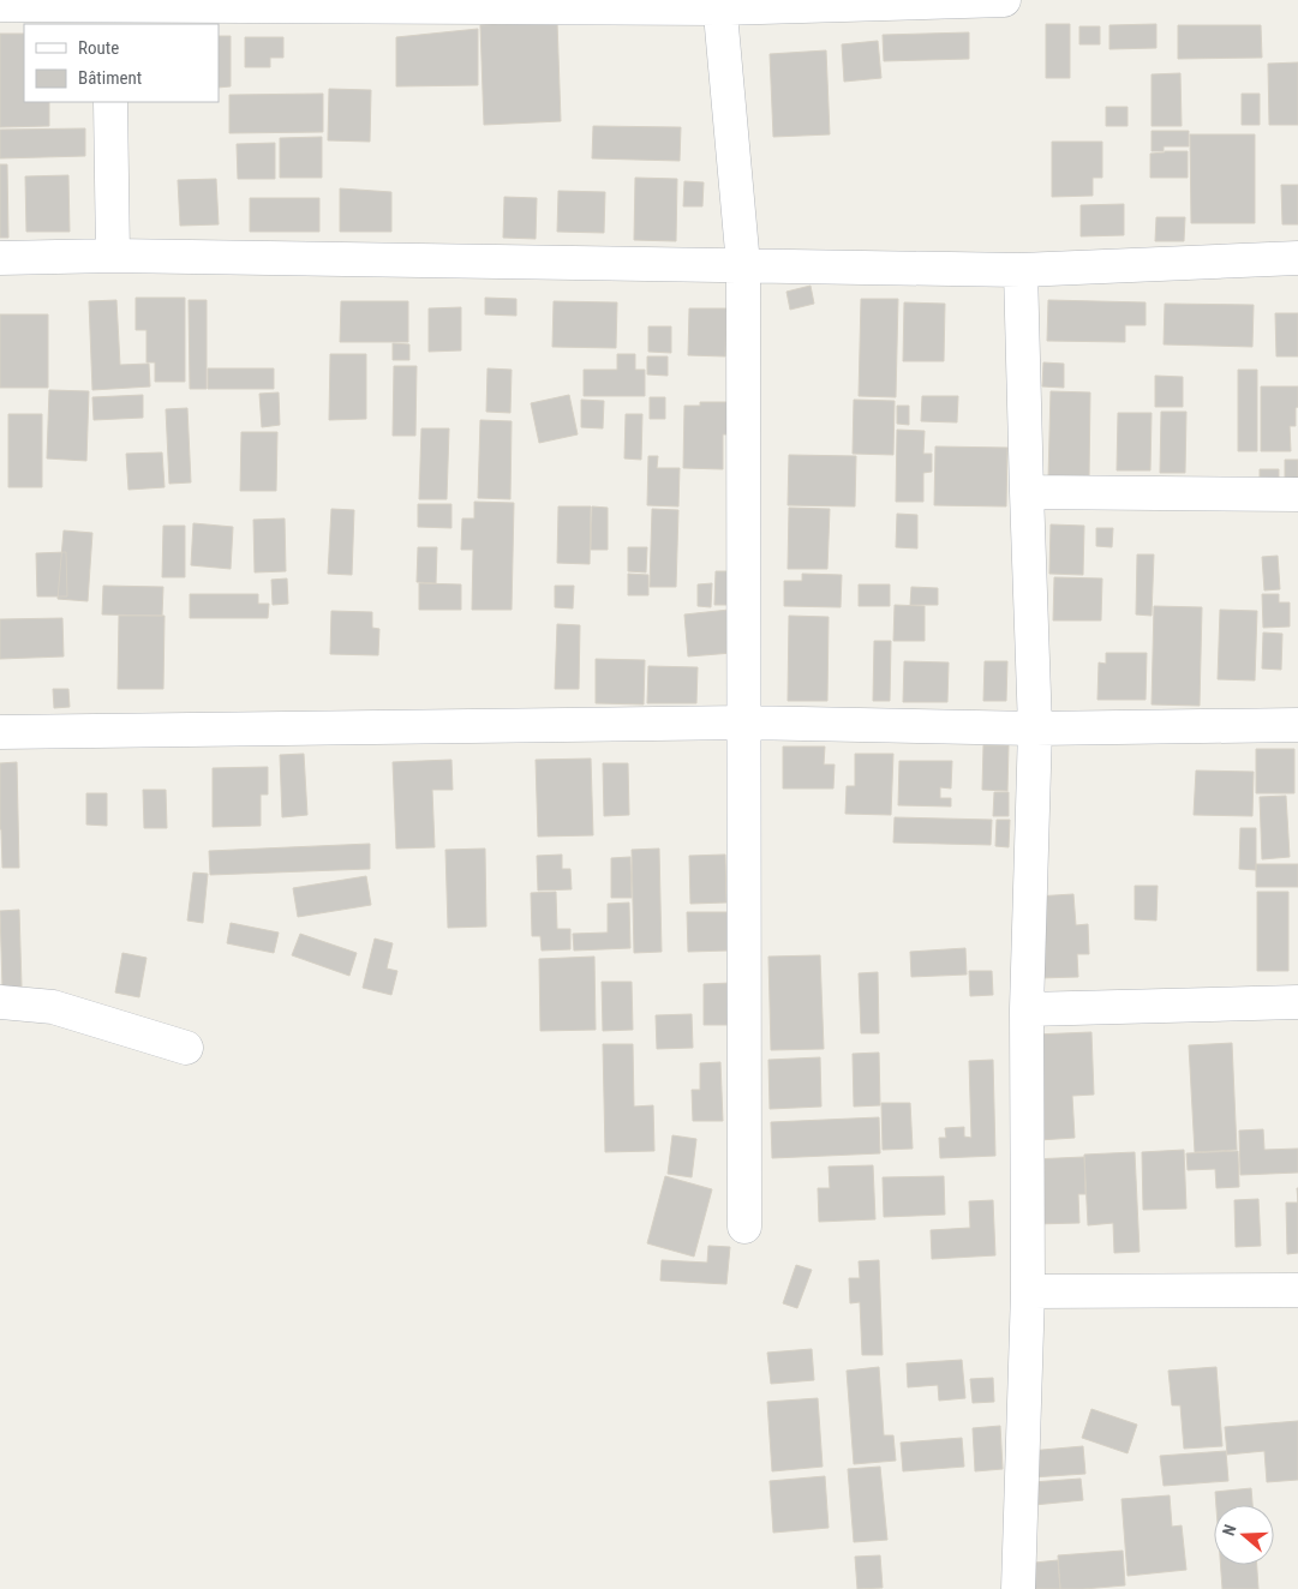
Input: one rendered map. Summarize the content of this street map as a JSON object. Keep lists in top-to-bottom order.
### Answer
{
  "legend": ["Route", "Bâtiment"],
  "north": "left"
}
